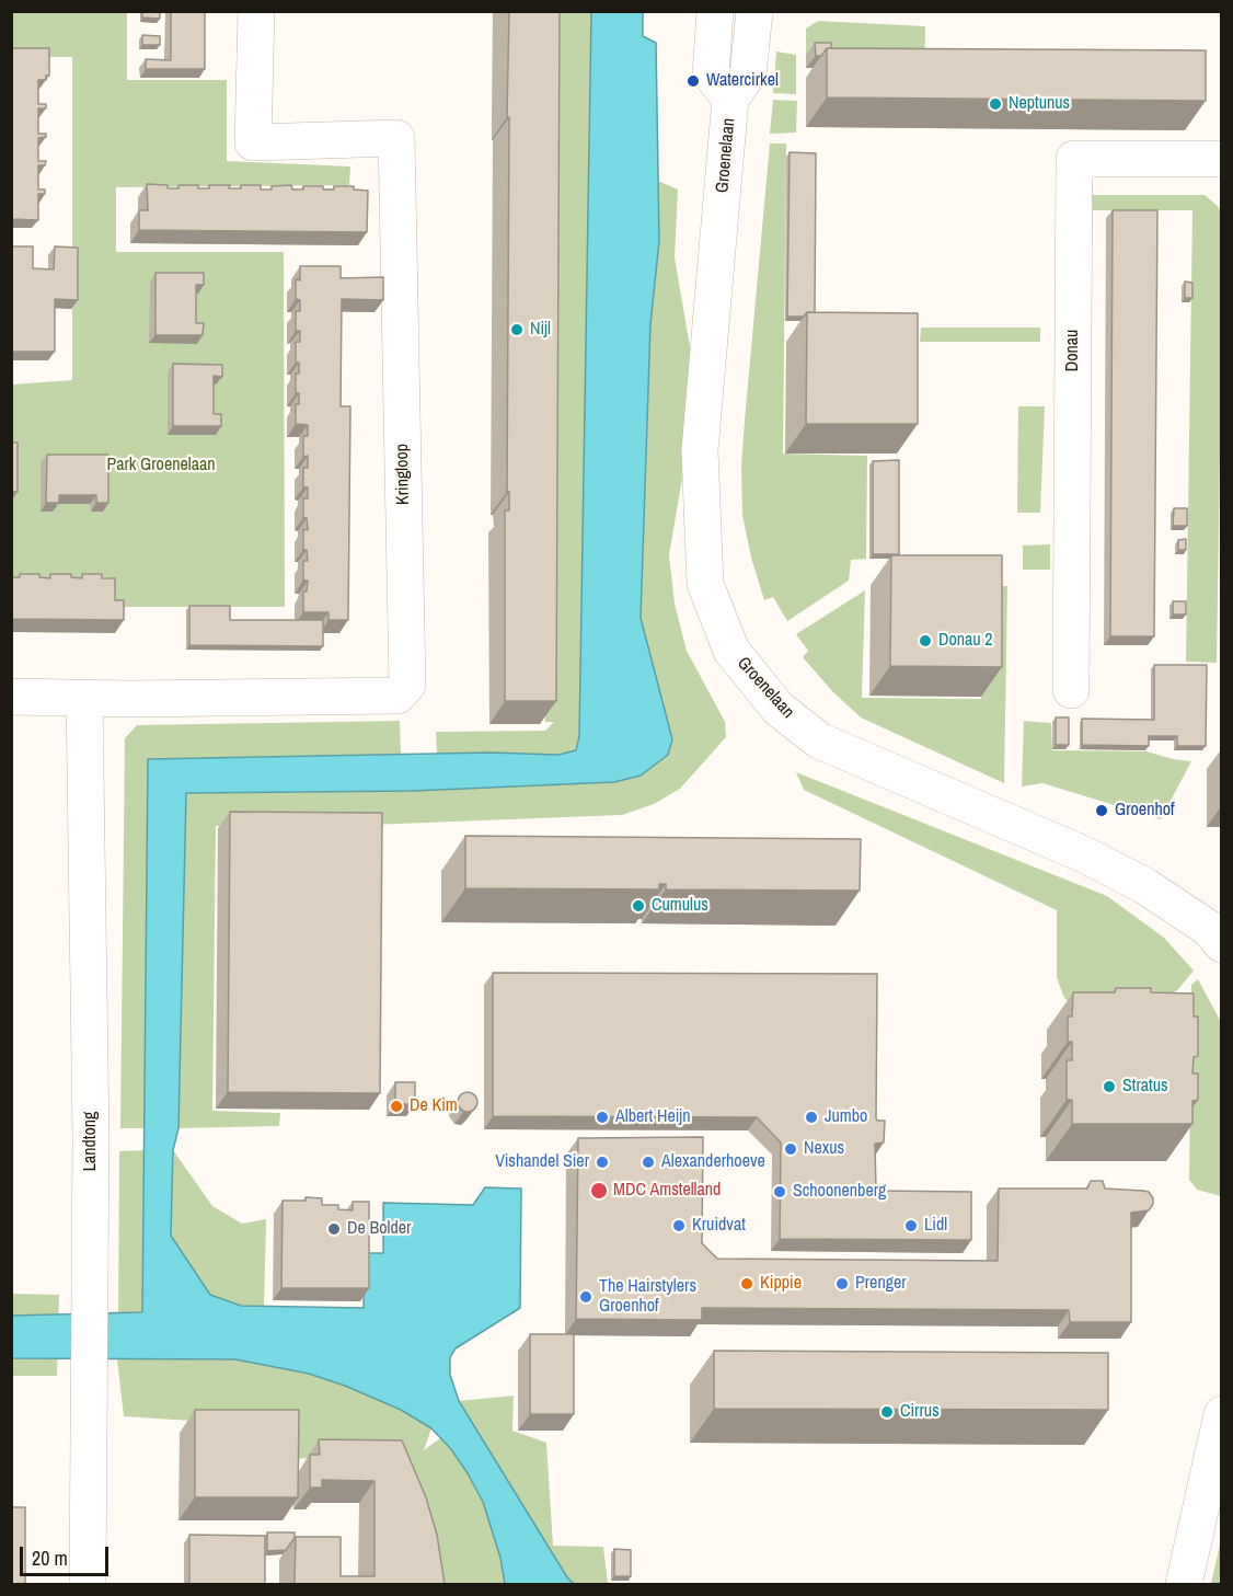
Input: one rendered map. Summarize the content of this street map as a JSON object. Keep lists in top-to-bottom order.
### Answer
{
  "streets": {
    "street": [
      "Groenelaan",
      "Donau",
      "Kringloop",
      "Landtong"
    ]
  },
  "crossings": [
    ["Kringloop", "Landtong"]
  ],
  "parks": ["Park Groenelaan"],
  "places": [
    "Watercirkel",
    "Neptunus",
    "Nijl",
    "Donau 2",
    "Groenhof",
    "Cumulus",
    "Stratus",
    "De Kim",
    "Albert Heijn",
    "Jumbo",
    "Nexus",
    "Vishandel Sier",
    "Alexanderhoeve",
    "MDC Amstelland",
    "Schoonenberg",
    "Kruidvat",
    "Lidl",
    "De Bolder",
    "Kippie",
    "Prenger",
    "The Hairstylers Groenhof",
    "Cirrus"
  ],
  "scale_bar": "20 m"
}
